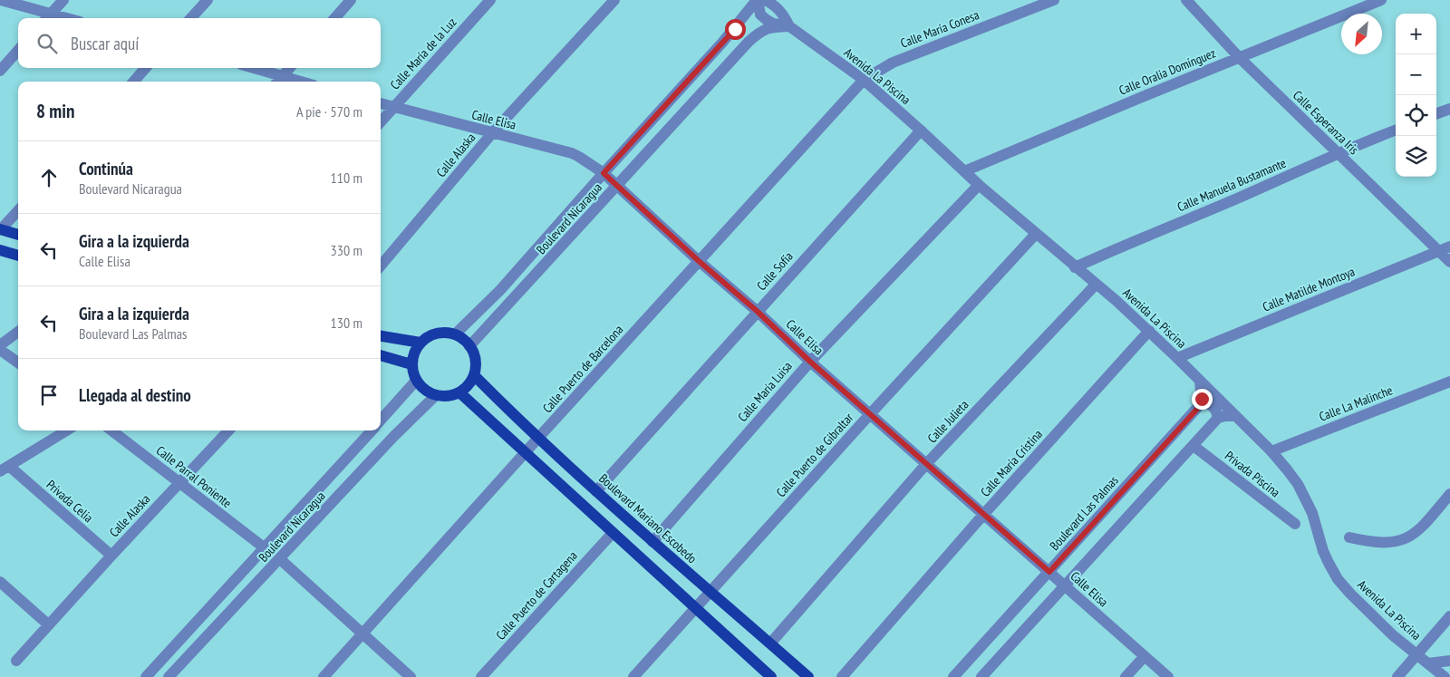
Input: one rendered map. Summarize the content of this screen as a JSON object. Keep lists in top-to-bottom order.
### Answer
{
  "streets": {
    "main road": ["Boulevard Mariano Escobedo"],
    "street": [
      "Calle María Conesa",
      "Calle María de la Luz",
      "Calle Oralia Domínguez",
      "Avenida La Piscina",
      "Calle Elisa",
      "Calle Esperanza Iris",
      "Calle Alaska",
      "Calle Manuela Bustamante",
      "Boulevard Nicaragua",
      "Calle Sofía",
      "Calle Matilde Montoya",
      "Calle Puerto de Barcelona",
      "Calle María Luisa",
      "Calle La Malinche",
      "Calle Julieta",
      "Calle Puerto de Gibraltar",
      "Calle María Cristina",
      "Privada Piscina",
      "Calle Parral Poniente",
      "Privada Celia",
      "Boulevard Las Palmas",
      "Calle Puerto de Cartagena"
    ]
  },
  "crossings": [
    ["Calle María Conesa", "Avenida La Piscina"],
    ["Calle María Conesa", "Calle Puerto de Barcelona"],
    ["Calle María de la Luz", "Calle Elisa"],
    ["Calle Oralia Domínguez", "Avenida La Piscina"],
    ["Calle Oralia Domínguez", "Calle Esperanza Iris"],
    ["Avenida La Piscina", "Calle Manuela Bustamante"],
    ["Avenida La Piscina", "Boulevard Nicaragua"],
    ["Avenida La Piscina", "Calle Sofía"],
    ["Avenida La Piscina", "Calle Matilde Montoya"],
    ["Avenida La Piscina", "Calle Puerto de Barcelona"],
    ["Avenida La Piscina", "Calle María Luisa"],
    ["Avenida La Piscina", "Calle La Malinche"],
    ["Avenida La Piscina", "Calle Julieta"],
    ["Avenida La Piscina", "Calle Puerto de Gibraltar"],
    ["Avenida La Piscina", "Calle María Cristina"],
    ["Calle Elisa", "Calle Alaska"],
    ["Calle Elisa", "Boulevard Nicaragua"],
    ["Calle Elisa", "Calle Sofía"],
    ["Calle Elisa", "Calle Puerto de Barcelona"],
    ["Calle Elisa", "Calle María Luisa"],
    ["Calle Elisa", "Calle Julieta"],
    ["Calle Elisa", "Calle Puerto de Gibraltar"],
    ["Calle Elisa", "Calle María Cristina"],
    ["Calle Elisa", "Boulevard Las Palmas"],
    ["Calle Esperanza Iris", "Calle Manuela Bustamante"],
    ["Calle Esperanza Iris", "Calle Matilde Montoya"],
    ["Calle Alaska", "Calle Parral Poniente"],
    ["Calle Alaska", "Privada Celia"],
    ["Boulevard Nicaragua", "Calle Parral Poniente"],
    ["Boulevard Nicaragua", "Boulevard Mariano Escobedo"],
    ["Calle Sofía", "Boulevard Mariano Escobedo"],
    ["Calle Puerto de Barcelona", "Boulevard Mariano Escobedo"],
    ["Calle María Luisa", "Boulevard Mariano Escobedo"],
    ["Calle Julieta", "Boulevard Mariano Escobedo"],
    ["Calle Puerto de Gibraltar", "Boulevard Mariano Escobedo"]
  ],
  "north": "bottom left",
  "page": {
    "map_buttons": ["+", "−"],
    "search": "Buscar aquí",
    "heading": ["8 min", "A pie · 570 m"],
    "list": [
      ["Continúa", "Boulevard Nicaragua", "110 m"],
      ["Gira a la izquierda", "Calle Elisa", "330 m"],
      ["Gira a la izquierda", "Boulevard Las Palmas", "130 m"],
      "Llegada al destino"
    ]
  }
}
